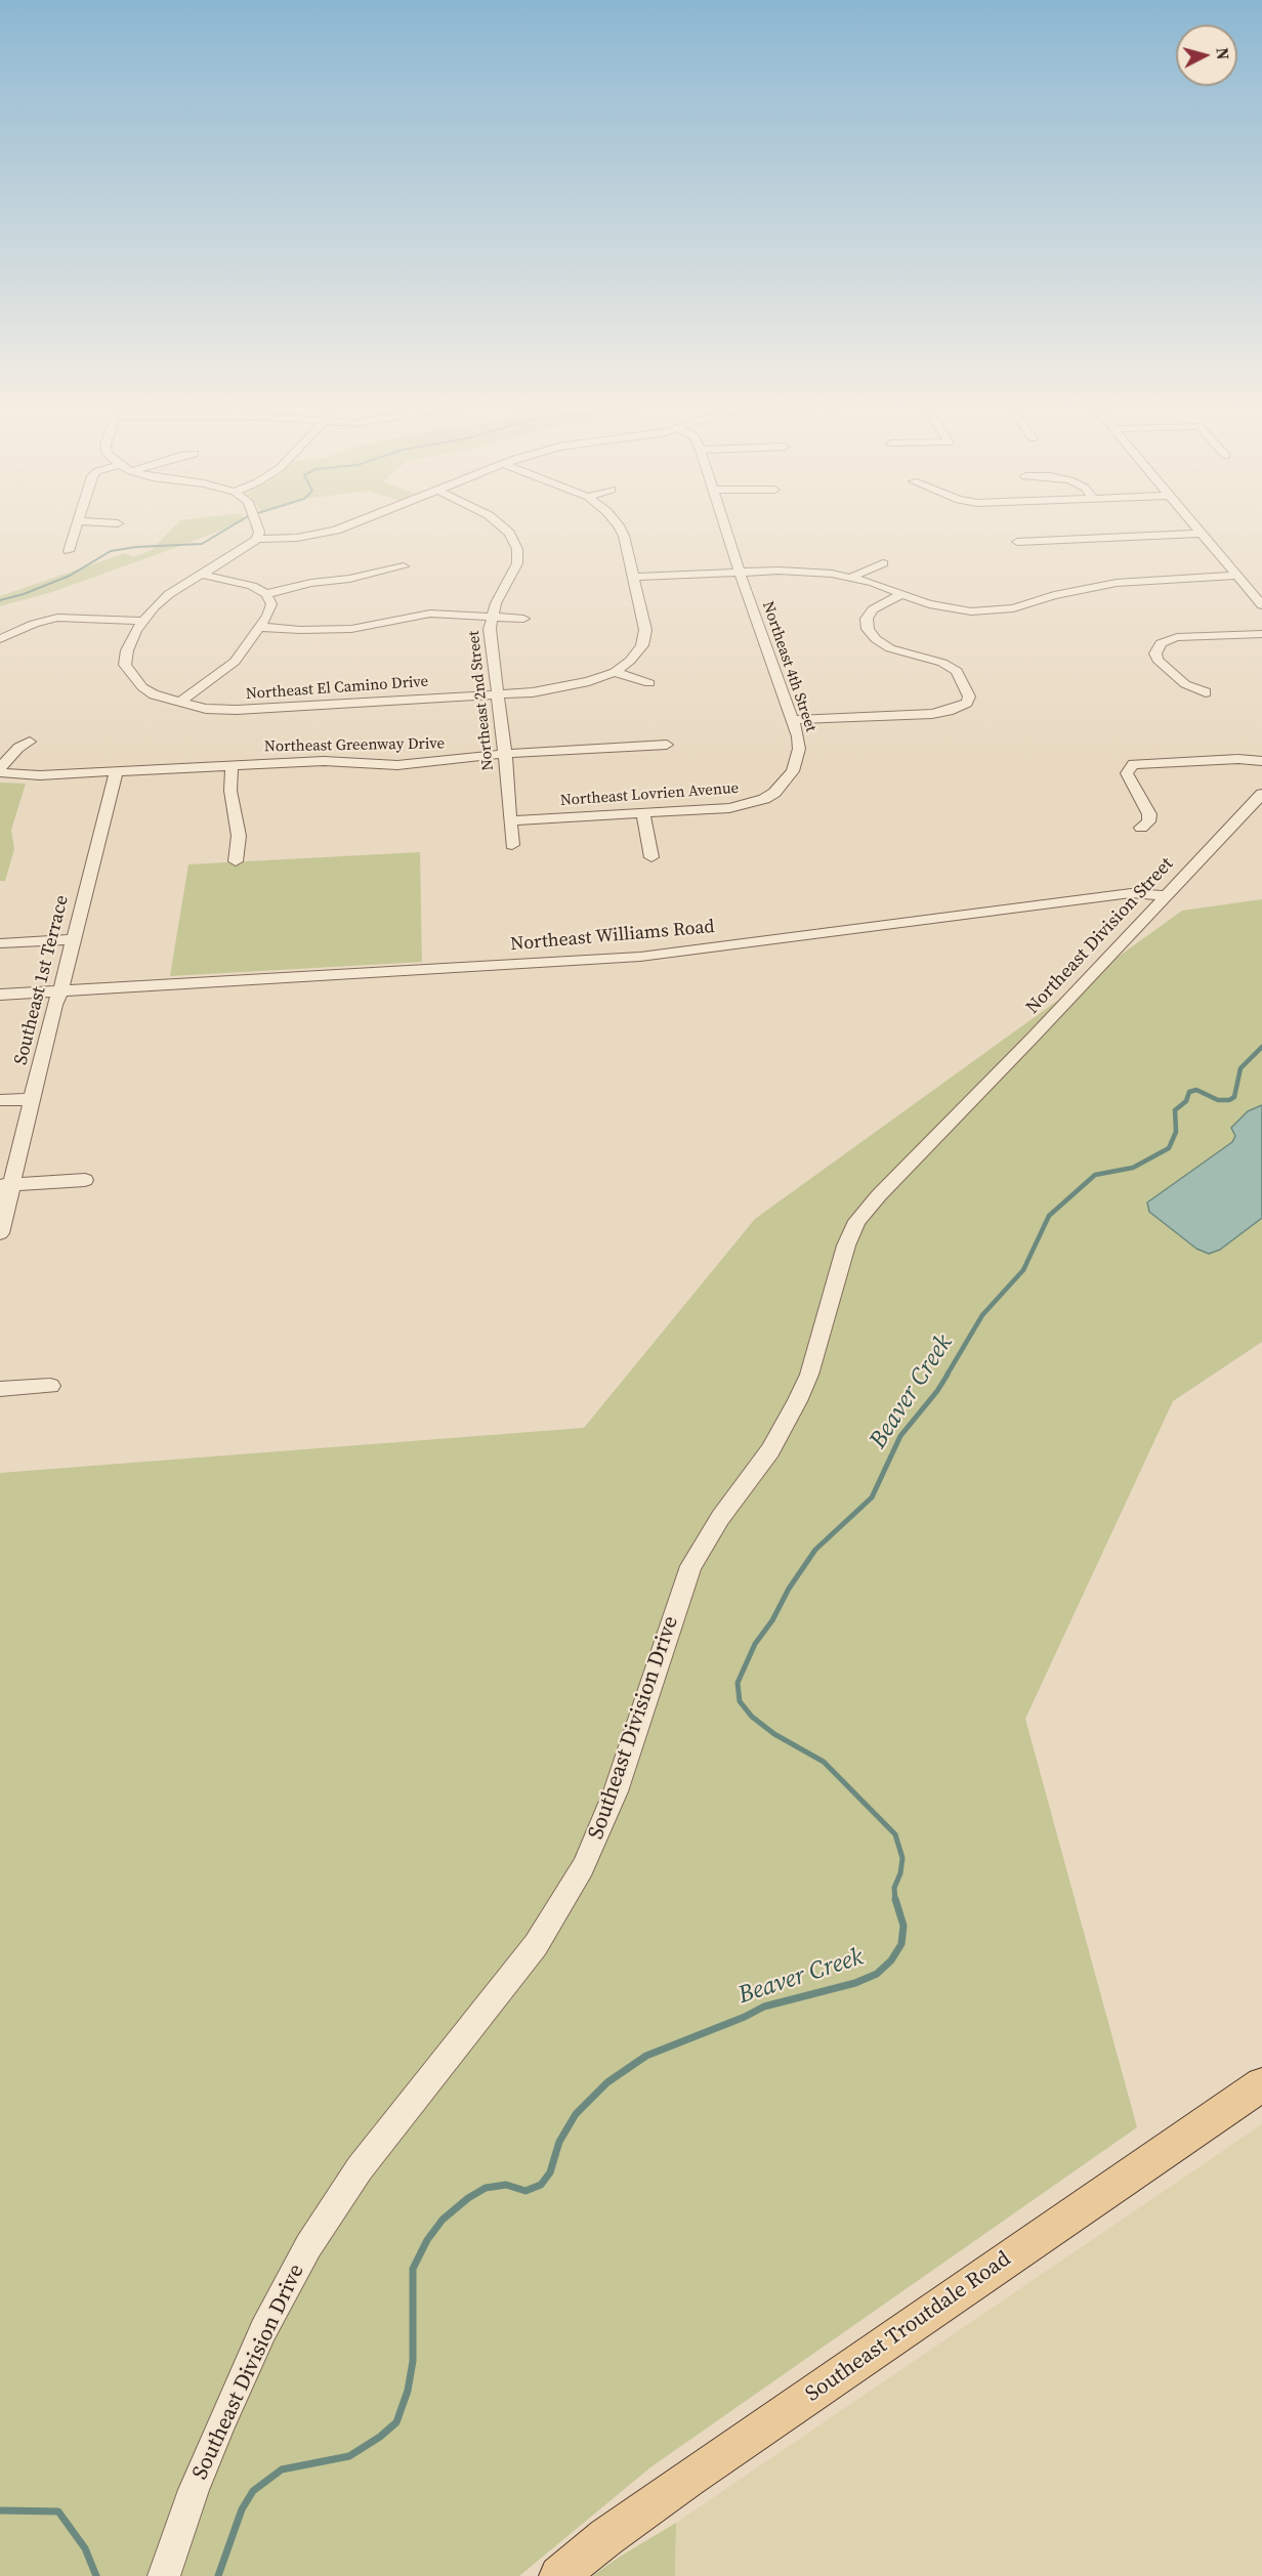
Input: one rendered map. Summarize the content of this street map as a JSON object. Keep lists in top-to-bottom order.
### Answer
{
  "streets": {
    "main road": ["Southeast Troutdale Road"],
    "street": [
      "Northeast 4th Street",
      "Northeast El Camino Drive",
      "Northeast 2nd Street",
      "Northeast Greenway Drive",
      "Northeast Lovrien Avenue",
      "Northeast Williams Road",
      "Northeast Division Street",
      "Southeast 1st Terrace",
      "Southeast Division Drive"
    ]
  },
  "crossings": [
    ["Northeast 4th Street", "Northeast Lovrien Avenue"],
    ["Northeast El Camino Drive", "Northeast 2nd Street"],
    ["Northeast 2nd Street", "Northeast Greenway Drive"],
    ["Northeast 2nd Street", "Northeast Lovrien Avenue"],
    ["Northeast Greenway Drive", "Southeast 1st Terrace"],
    ["Northeast Williams Road", "Northeast Division Street"],
    ["Northeast Williams Road", "Southeast 1st Terrace"],
    ["Northeast Division Street", "Southeast Division Drive"]
  ],
  "water": ["Beaver Creek"],
  "north": "right"
}
